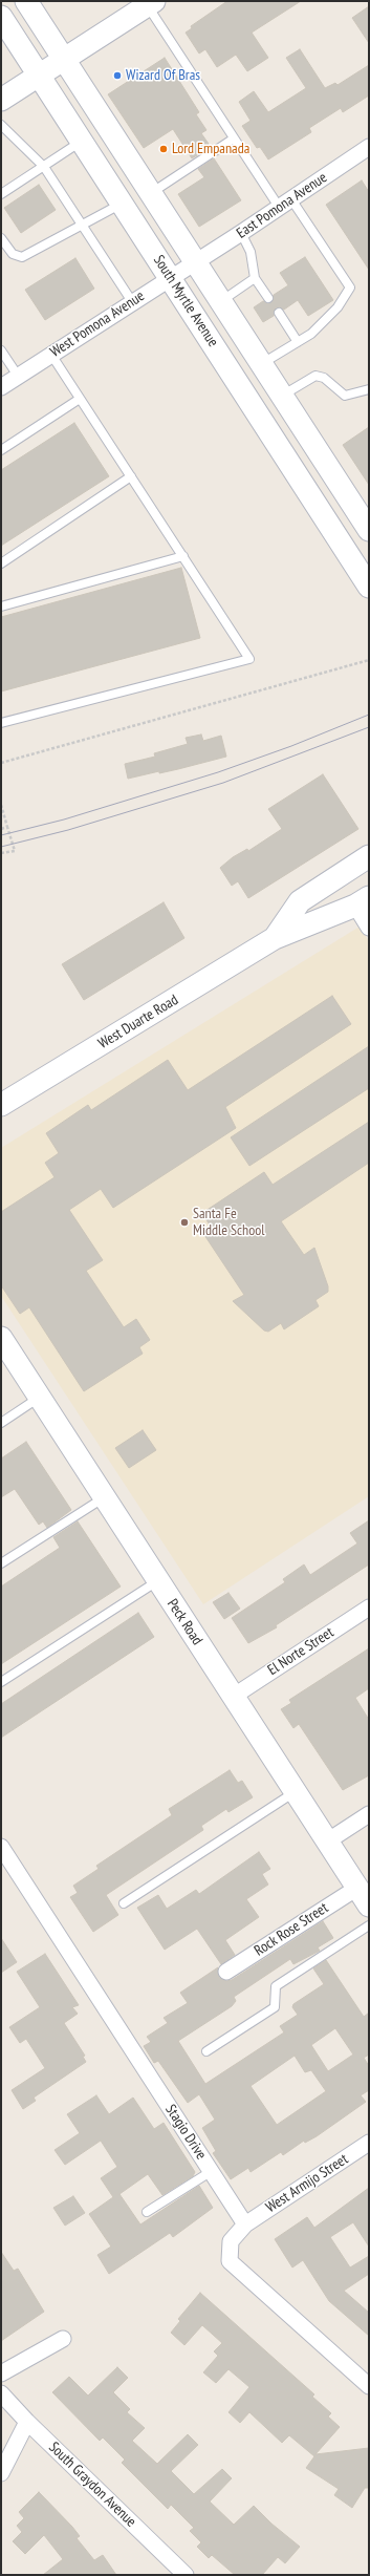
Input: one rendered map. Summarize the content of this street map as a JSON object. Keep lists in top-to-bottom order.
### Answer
{
  "streets": {
    "main road": ["South Myrtle Avenue", "West Duarte Road", "Peck Road"],
    "street": [
      "East Pomona Avenue",
      "West Pomona Avenue",
      "El Norte Street",
      "Rock Rose Street",
      "Stagio Drive",
      "West Armijo Street",
      "South Graydon Avenue"
    ]
  },
  "crossings": [
    ["East Pomona Avenue", "South Myrtle Avenue"],
    ["East Pomona Avenue", "West Pomona Avenue"],
    ["South Myrtle Avenue", "West Pomona Avenue"],
    ["Peck Road", "El Norte Street"],
    ["Peck Road", "Rock Rose Street"],
    ["Stagio Drive", "West Armijo Street"]
  ],
  "places": ["Wizard Of Bras", "Lord Empanada", "Santa Fe Middle School"]
}
